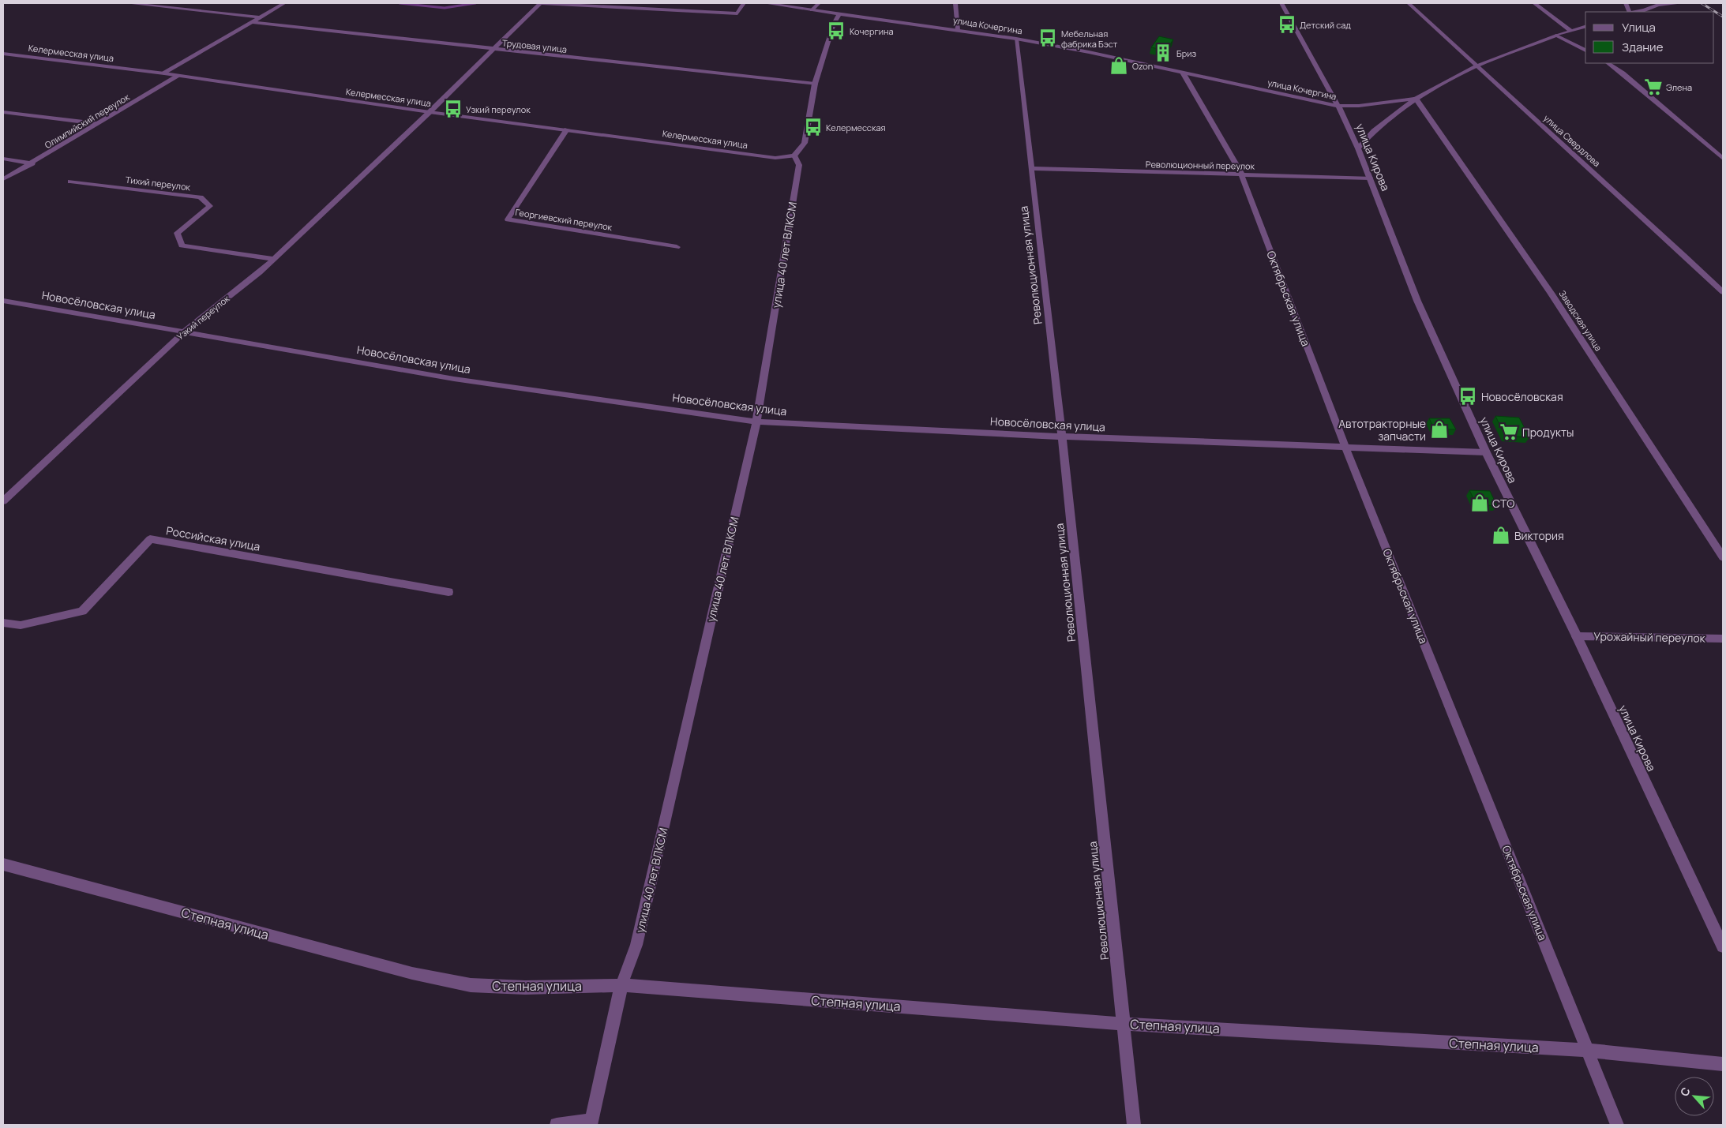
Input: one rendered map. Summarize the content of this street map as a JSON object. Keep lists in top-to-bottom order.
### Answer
{
  "streets": {
    "street": [
      "улица Кочергина",
      "Трудовая улица",
      "Келермесская улица",
      "Олимпийский переулок",
      "улица Свердлова",
      "улица Кирова",
      "Революционный переулок",
      "Тихий переулок",
      "Георгиевский переулок",
      "улица 40 лет ВЛКСМ",
      "Революционная улица",
      "Октябрьская улица",
      "Новосёловская улица",
      "Узкий переулок",
      "Заводская улица",
      "Российская улица",
      "Урожайный переулок",
      "Степная улица"
    ]
  },
  "crossings": [
    ["улица Кочергина", "улица Свердлова"],
    ["улица Кочергина", "улица Кирова"],
    ["улица Кочергина", "Революционная улица"],
    ["улица Кочергина", "Октябрьская улица"],
    ["улица Кочергина", "Заводская улица"],
    ["Трудовая улица", "Узкий переулок"],
    ["Келермесская улица", "Олимпийский переулок"],
    ["Келермесская улица", "Георгиевский переулок"],
    ["Келермесская улица", "улица 40 лет ВЛКСМ"],
    ["Келермесская улица", "Узкий переулок"],
    ["улица Кирова", "Революционный переулок"],
    ["улица Кирова", "Новосёловская улица"],
    ["улица Кирова", "Урожайный переулок"],
    ["Революционный переулок", "Революционная улица"],
    ["Революционный переулок", "Октябрьская улица"],
    ["Тихий переулок", "Узкий переулок"],
    ["улица 40 лет ВЛКСМ", "Новосёловская улица"],
    ["улица 40 лет ВЛКСМ", "Степная улица"],
    ["Революционная улица", "Новосёловская улица"],
    ["Революционная улица", "Степная улица"],
    ["Октябрьская улица", "Новосёловская улица"],
    ["Октябрьская улица", "Степная улица"],
    ["Новосёловская улица", "Узкий переулок"]
  ],
  "places": {
    "bus stop": [
      "Детский сад",
      "Кочергина",
      "Мебельная фабрика Бэст",
      "Узкий переулок",
      "Келермесская",
      "Новосёловская"
    ],
    "building": ["Бриз"],
    "shop": [
      "Ozon",
      "Автотракторные запчасти",
      "СТО",
      "Виктория"
    ],
    "supermarket": ["Элена", "Продукты"]
  },
  "legend": ["Улица", "Здание"],
  "north": "top left"
}
